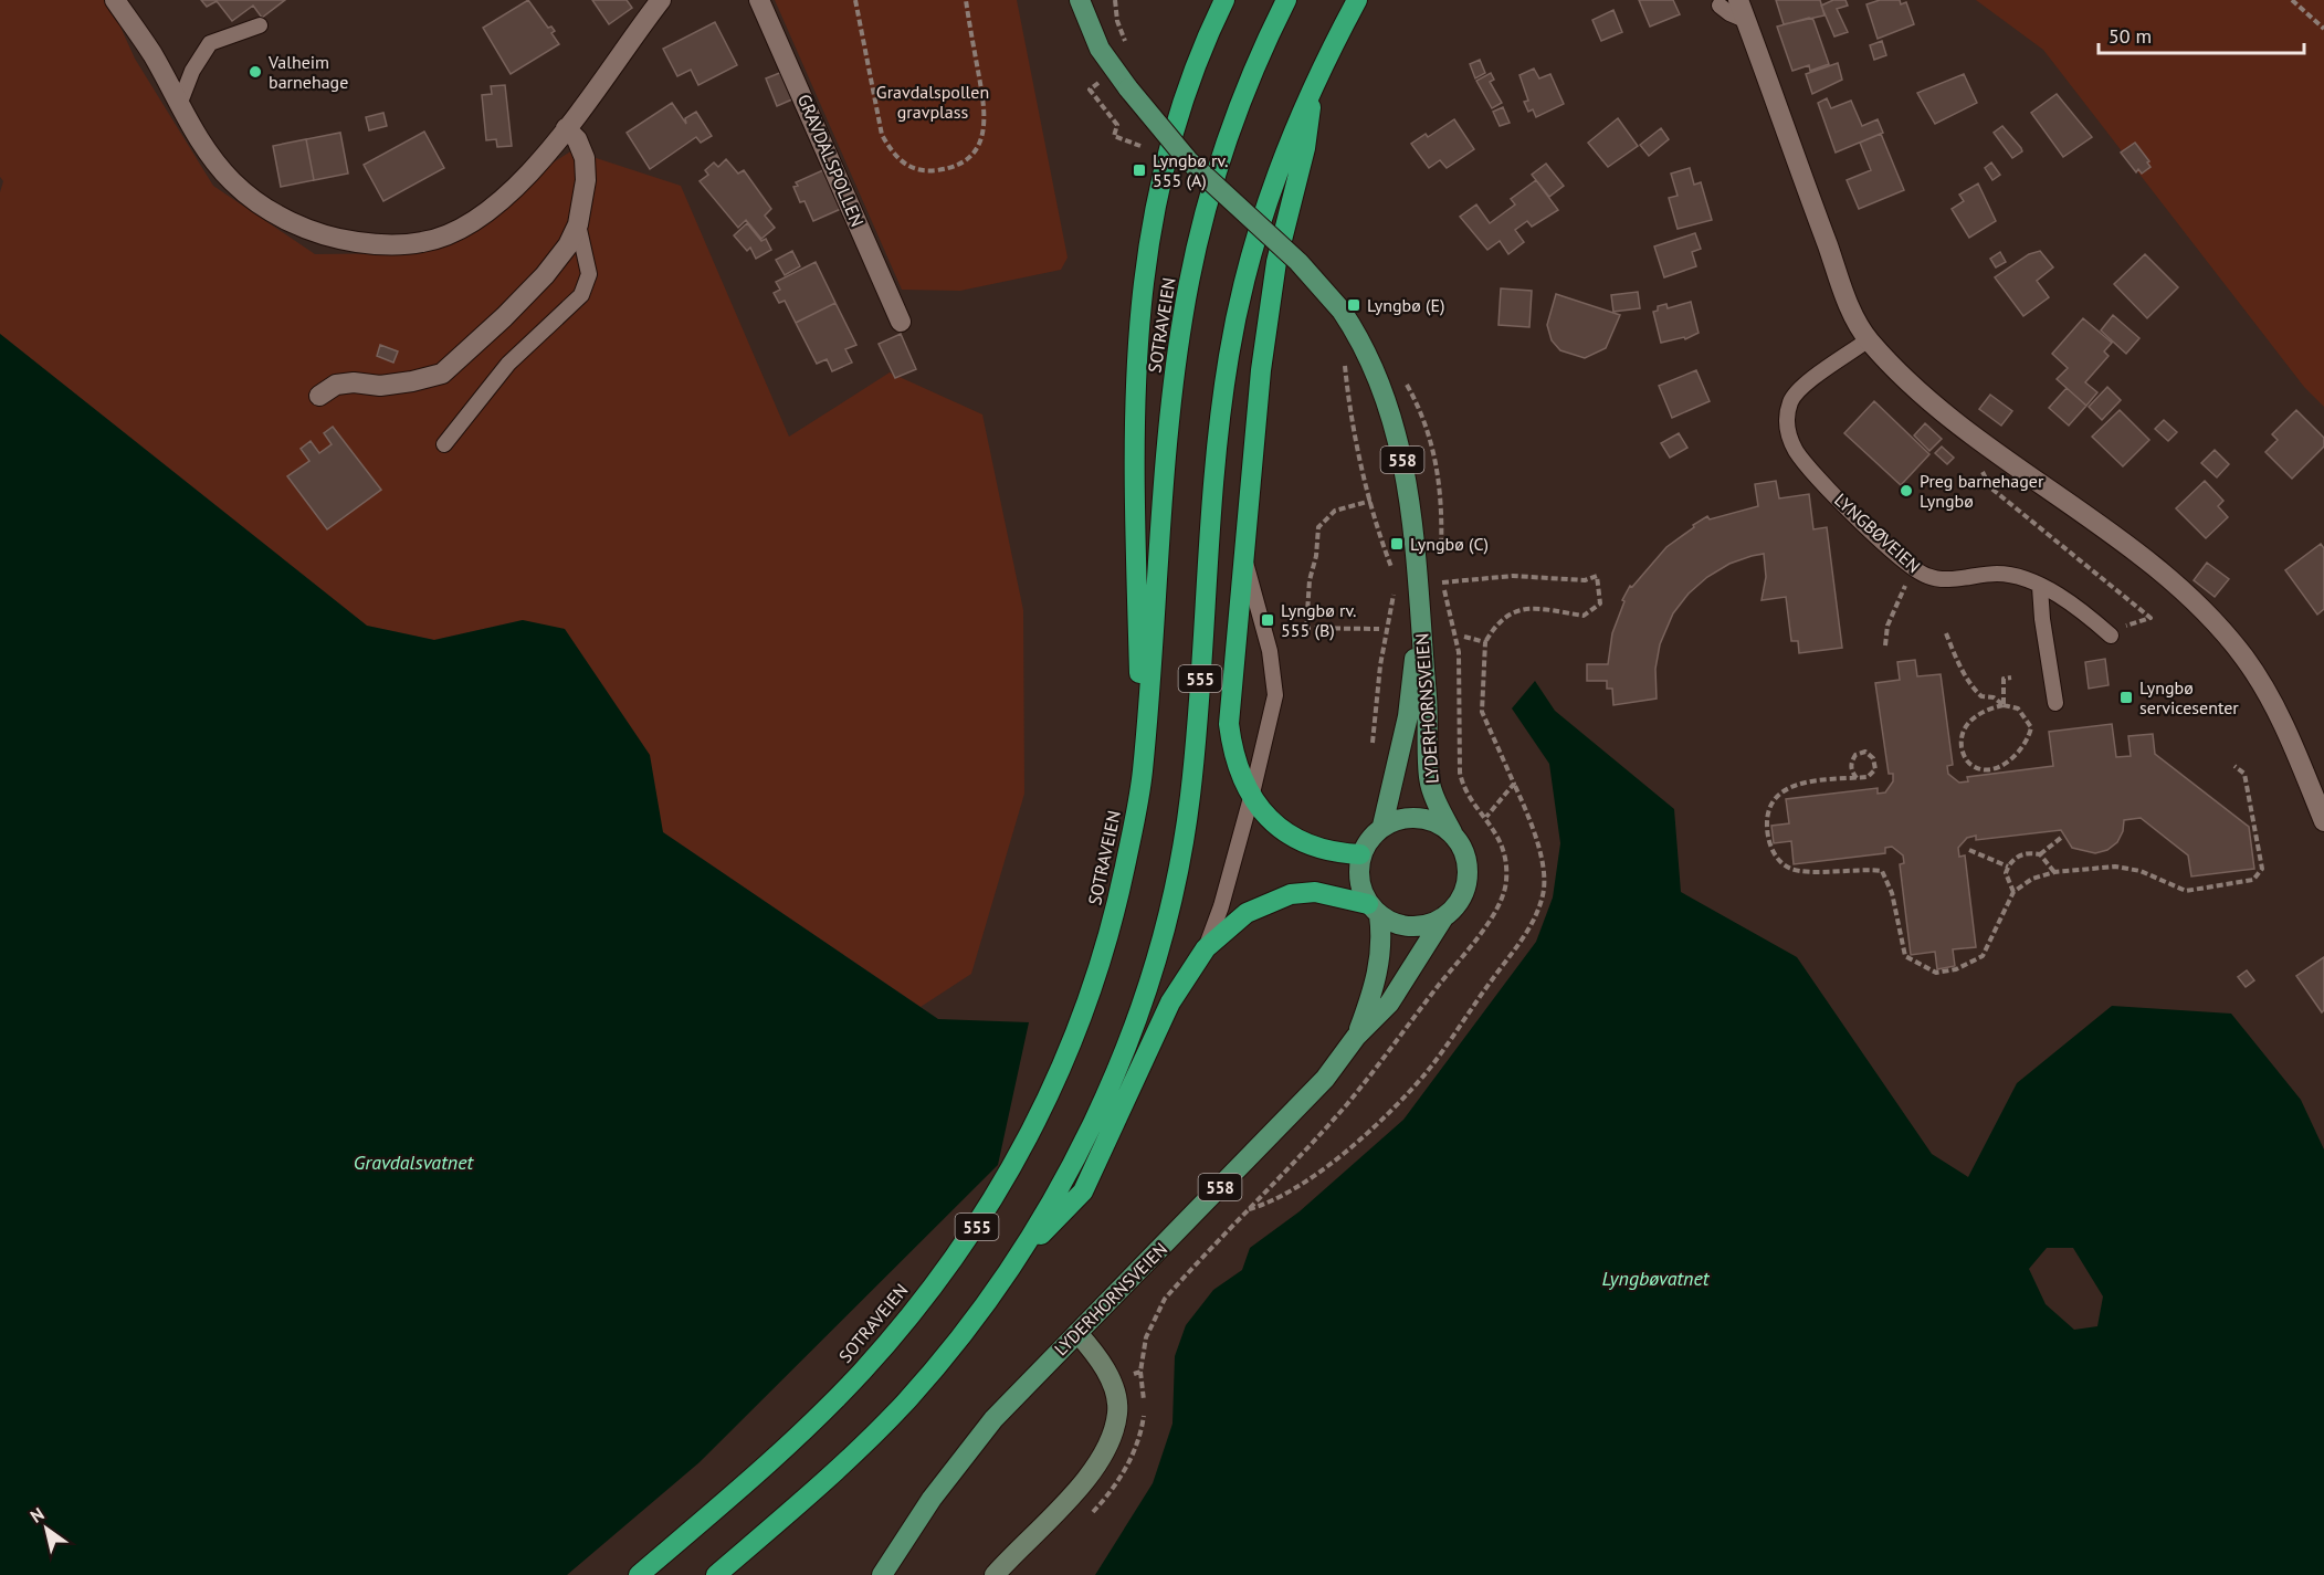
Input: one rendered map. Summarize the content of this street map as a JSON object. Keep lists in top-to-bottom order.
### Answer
{
  "streets": {
    "highway": ["SOTRAVEIEN", "555"],
    "main road": ["558", "LYDERHORNSVEIEN"],
    "street": ["GRAVDALSPOLLEN"],
    "lane": ["LYNGBØVEIEN"]
  },
  "crossings": [
    ["SOTRAVEIEN", "555"],
    ["558", "555"],
    ["558", "LYDERHORNSVEIEN"],
    ["555", "LYDERHORNSVEIEN"]
  ],
  "water": ["Gravdalsvatnet", "Lyngbøvatnet"],
  "parks": ["Gravdalspollen gravplass"],
  "places": {
    "other": ["Valheim barnehage", "Preg barnehager Lyngbø"],
    "transit": [
      "Lyngbø rv. 555 (A)",
      "Lyngbø (E)",
      "Lyngbø (C)",
      "Lyngbø rv. 555 (B)",
      "Lyngbø servicesenter"
    ]
  },
  "scale_bar": "50 m",
  "north": "top left"
}
